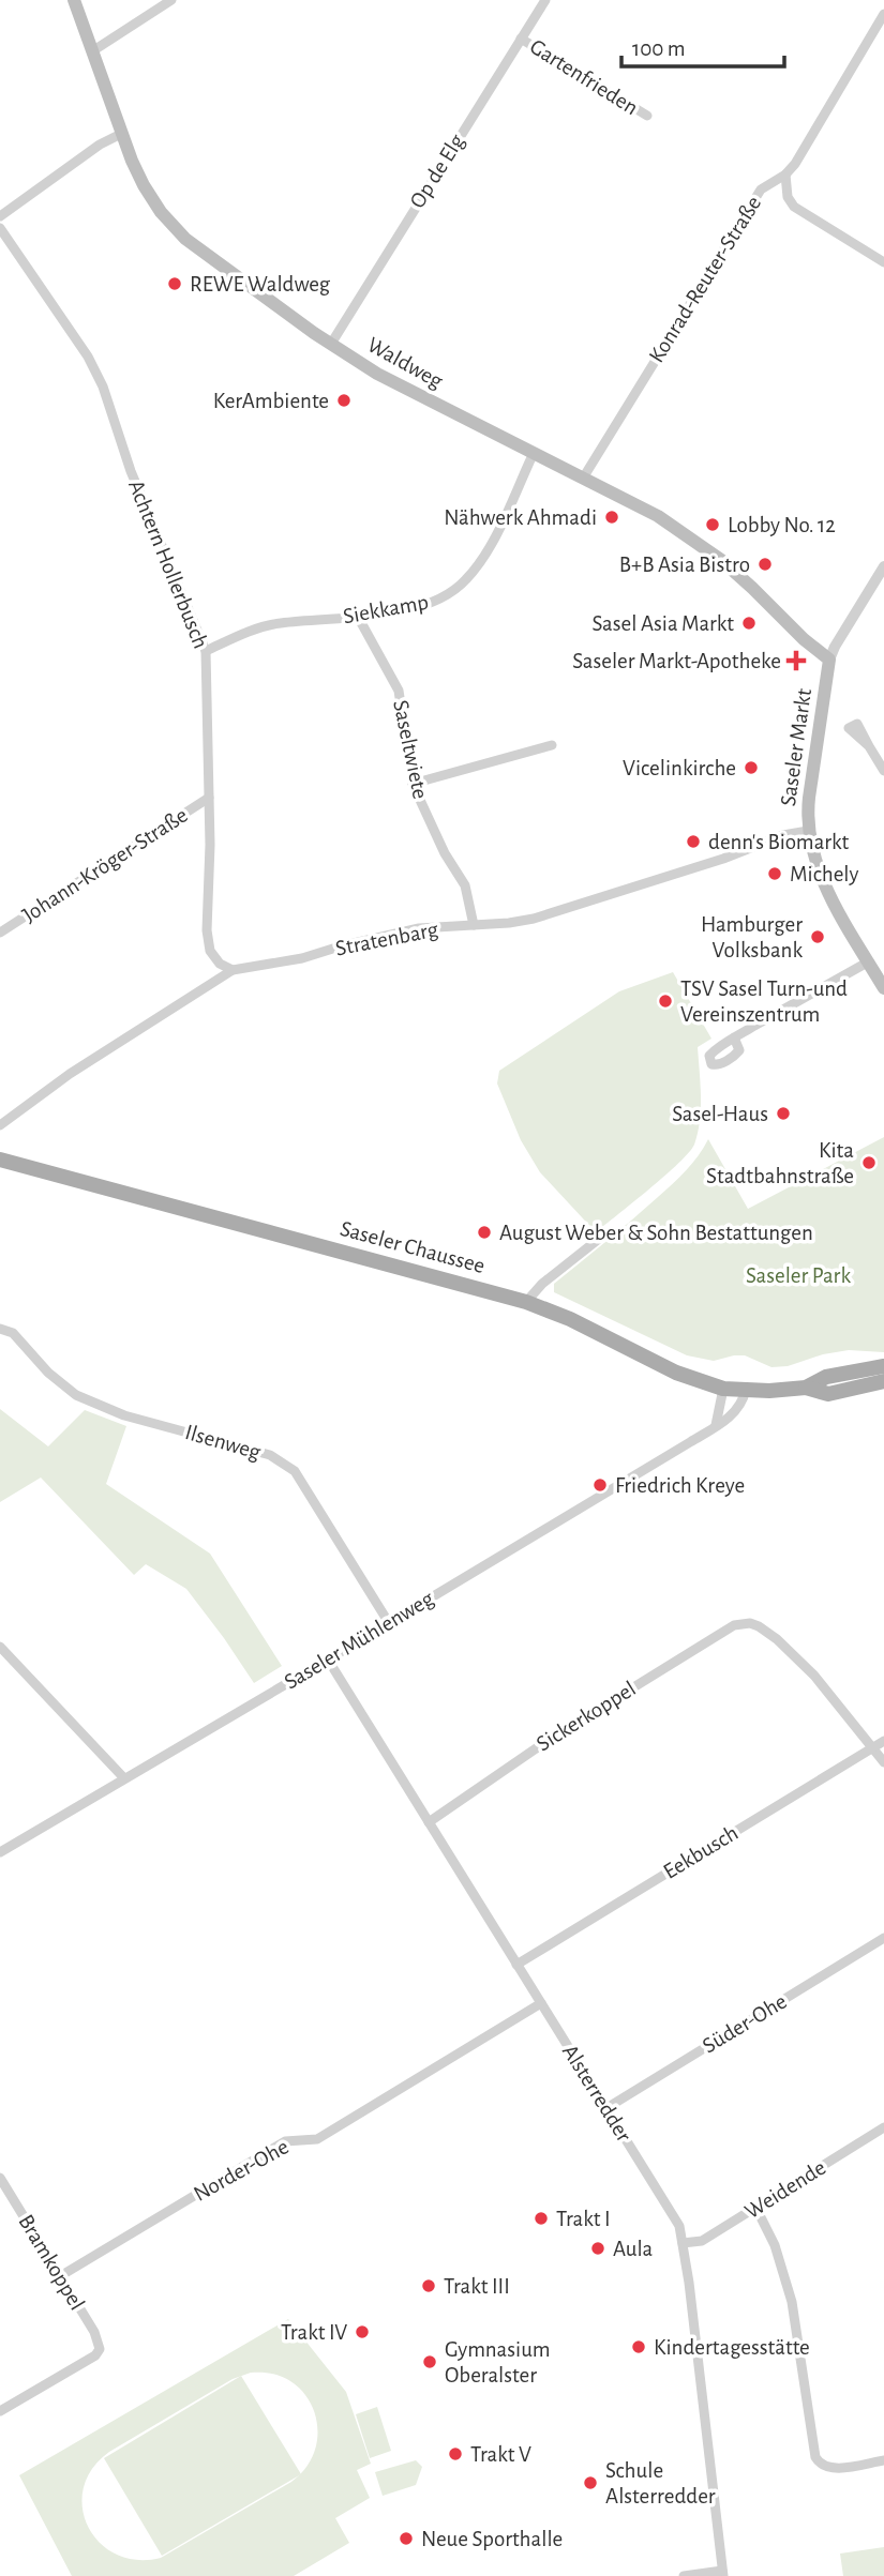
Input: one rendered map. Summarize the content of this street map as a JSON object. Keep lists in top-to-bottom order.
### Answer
{
  "streets": {
    "main road": ["Waldweg", "Saseler Markt", "Saseler Chaussee"],
    "street": [
      "Gartenfrieden",
      "Op de Elg",
      "Konrad-Reuter-Straße",
      "Achtern Hollerbusch",
      "Siekkamp",
      "Saseltwiete",
      "Johann-Kröger-Straße",
      "Stratenbarg",
      "Ilsenweg",
      "Saseler Mühlenweg",
      "Sickerkoppel",
      "Eekbusch",
      "Süder-Ohe",
      "Alsterredder",
      "Norder-Ohe",
      "Weidende",
      "Bramkoppel"
    ]
  },
  "crossings": [
    ["Gartenfrieden", "Op de Elg"],
    ["Op de Elg", "Waldweg"],
    ["Konrad-Reuter-Straße", "Waldweg"],
    ["Waldweg", "Siekkamp"],
    ["Waldweg", "Saseler Markt"],
    ["Achtern Hollerbusch", "Siekkamp"],
    ["Achtern Hollerbusch", "Johann-Kröger-Straße"],
    ["Achtern Hollerbusch", "Stratenbarg"],
    ["Siekkamp", "Saseltwiete"],
    ["Saseler Markt", "Stratenbarg"],
    ["Saseltwiete", "Stratenbarg"],
    ["Saseler Chaussee", "Saseler Mühlenweg"],
    ["Ilsenweg", "Saseler Mühlenweg"],
    ["Saseler Mühlenweg", "Alsterredder"],
    ["Sickerkoppel", "Eekbusch"],
    ["Sickerkoppel", "Alsterredder"],
    ["Eekbusch", "Alsterredder"],
    ["Süder-Ohe", "Alsterredder"],
    ["Alsterredder", "Norder-Ohe"],
    ["Alsterredder", "Weidende"],
    ["Norder-Ohe", "Bramkoppel"]
  ],
  "parks": ["Saseler Park"],
  "places": {
    "other": [
      "REWE Waldweg",
      "KerAmbiente",
      "Nähwerk Ahmadi",
      "Lobby No. 12",
      "B+B Asia Bistro",
      "Sasel Asia Markt",
      "Vicelinkirche",
      "denn's Biomarkt",
      "Michely",
      "Hamburger Volksbank",
      "TSV Sasel Turn-und Vereinszentrum",
      "Sasel-Haus",
      "Kita Stadtbahnstraße",
      "August Weber & Sohn Bestattungen",
      "Friedrich Kreye",
      "Trakt I",
      "Aula",
      "Trakt III",
      "Trakt IV",
      "Kindertagesstätte",
      "Gymnasium Oberalster",
      "Trakt V",
      "Schule Alsterredder",
      "Neue Sporthalle"
    ],
    "health": ["Saseler Markt-Apotheke"]
  },
  "scale_bar": "100 m"
}
